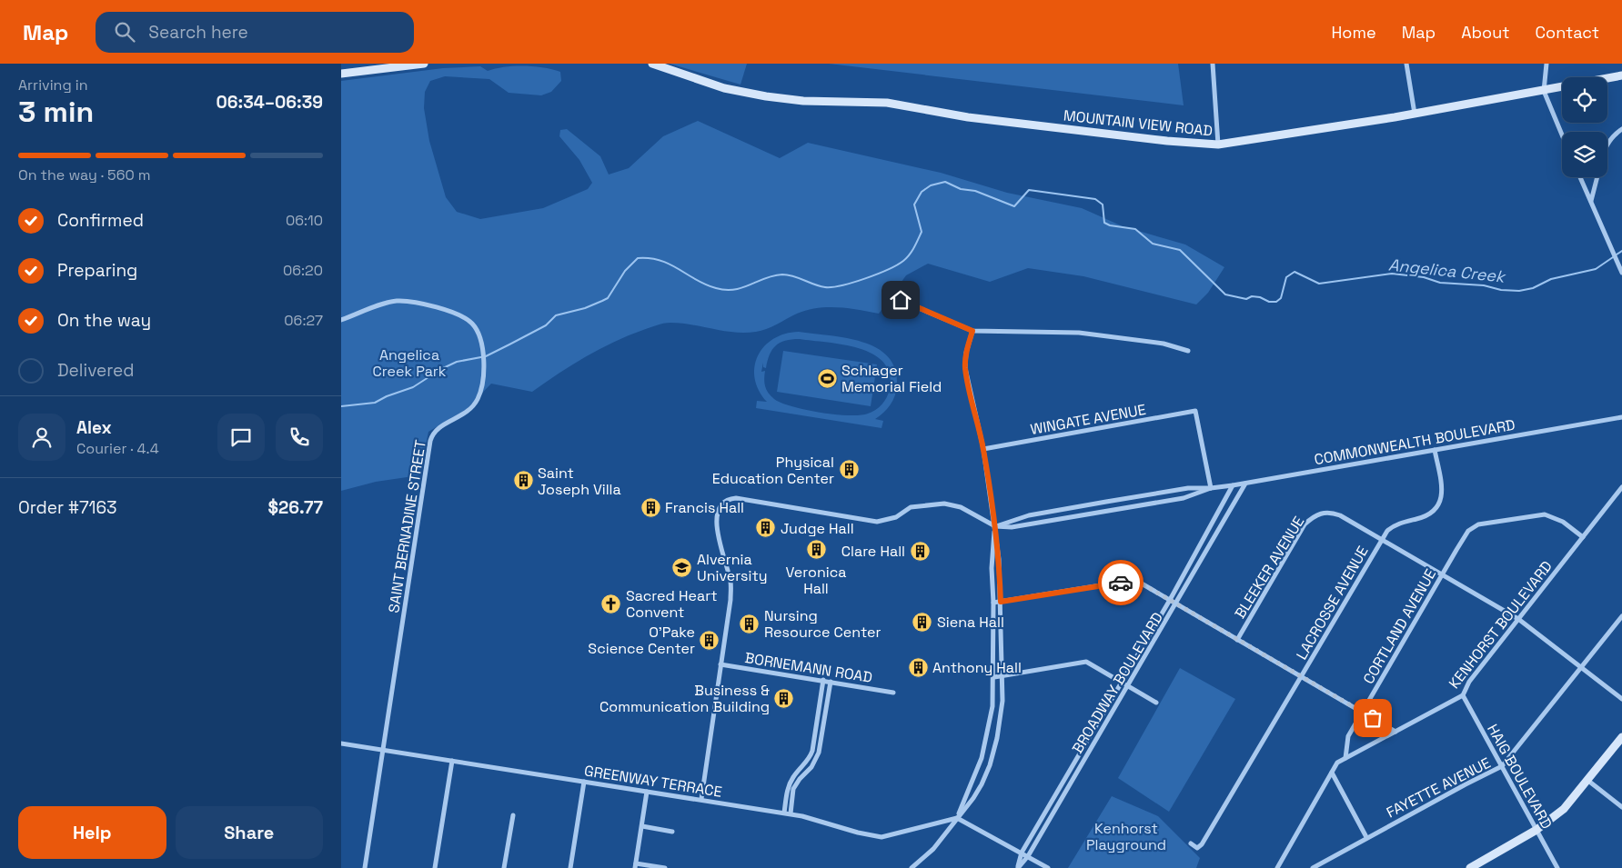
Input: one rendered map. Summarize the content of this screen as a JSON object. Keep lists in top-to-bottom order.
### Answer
{
  "streets": {
    "street": [
      "MOUNTAIN VIEW ROAD",
      "WINGATE AVENUE",
      "COMMONWEALTH BOULEVARD",
      "SAINT BERNADINE STREET",
      "BLEEKER AVENUE",
      "LACROSSE AVENUE",
      "KENHORST BOULEVARD",
      "CORTLAND AVENUE",
      "BORNEMANN ROAD",
      "BROADWAY BOULEVARD",
      "HAIG BOULEVARD",
      "GREENWAY TERRACE",
      "FAYETTE AVENUE"
    ]
  },
  "crossings": [
    ["WINGATE AVENUE", "COMMONWEALTH BOULEVARD"],
    ["COMMONWEALTH BOULEVARD", "LACROSSE AVENUE"],
    ["COMMONWEALTH BOULEVARD", "BROADWAY BOULEVARD"],
    ["SAINT BERNADINE STREET", "GREENWAY TERRACE"],
    ["BLEEKER AVENUE", "LACROSSE AVENUE"],
    ["BLEEKER AVENUE", "KENHORST BOULEVARD"],
    ["BLEEKER AVENUE", "CORTLAND AVENUE"],
    ["BLEEKER AVENUE", "FAYETTE AVENUE"],
    ["KENHORST BOULEVARD", "CORTLAND AVENUE"],
    ["KENHORST BOULEVARD", "HAIG BOULEVARD"],
    ["HAIG BOULEVARD", "FAYETTE AVENUE"]
  ],
  "water": ["Angelica Creek"],
  "parks": ["Angelica Creek Park", "Kenhorst Playground"],
  "places": {
    "sports": ["Schlager Memorial Field"],
    "building": [
      "Physical Education Center",
      "Saint Joseph Villa",
      "Francis Hall",
      "Judge Hall",
      "Veronica Hall",
      "Clare Hall",
      "Siena Hall",
      "Nursing Resource Center",
      "O'Pake Science Center",
      "Anthony Hall",
      "Business & Communication Building"
    ],
    "school or university": ["Alvernia University"],
    "church": ["Sacred Heart Convent"]
  },
  "page": {
    "header": "Map",
    "search": "Search here",
    "nav": [
      "Home",
      "Map",
      "About",
      "Contact"
    ],
    "heading": ["3 min", "Arriving in", "06:34–06:39"],
    "panel": [
      "Alex",
      "Courier · 4.4",
      "Order #7163",
      "$26.77"
    ],
    "bar": "On the way · 560 m",
    "list": [
      ["Confirmed", "06:10"],
      ["Preparing", "06:20"],
      ["On the way", "06:27"],
      "Delivered"
    ],
    "buttons": ["Help", "Share"]
  }
}
